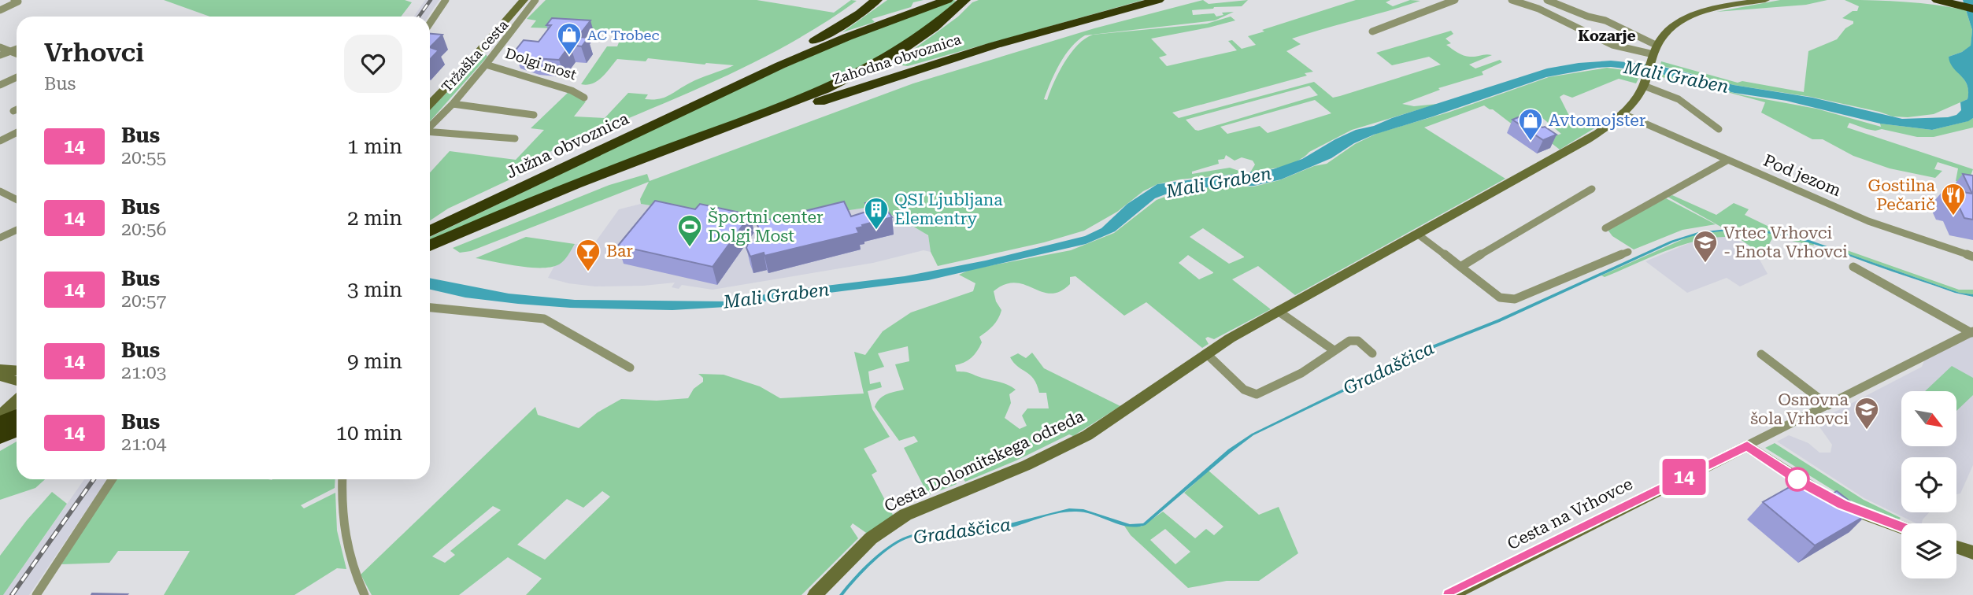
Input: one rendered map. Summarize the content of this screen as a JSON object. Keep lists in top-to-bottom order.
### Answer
{
  "streets": {
    "highway": ["Zahodna obvoznica", "Južna obvoznica"],
    "street": [
      "Tržaška cesta",
      "Dolgi most",
      "Pod jezom",
      "Cesta Dolomitskega odreda",
      "Cesta na Vrhovce"
    ]
  },
  "crossings": [
    ["Pod jezom", "Cesta Dolomitskega odreda"]
  ],
  "districts": ["Kozarje"],
  "water": ["Mali Graben", "Gradaščica"],
  "places": {
    "shop": ["AC Trobec", "Avtomojster"],
    "restaurant": ["Gostilna Pečarič"],
    "building": ["QSI Ljubljana Elementry"],
    "sports": ["Športni center Dolgi Most"],
    "school or university": ["Vrtec Vrhovci - Enota Vrhovci", "Osnovna šola Vrhovci"],
    "bar": ["Bar"]
  },
  "lines": ["bus line 14"],
  "north": "bottom right",
  "page": {
    "on_map": "14",
    "heading": ["Vrhovci", "Bus"],
    "list": [
      {
        "mark": "14",
        "name": "Bus",
        "note": "20:55",
        "value": "1 min"
      },
      {
        "mark": "14",
        "name": "Bus",
        "note": "20:56",
        "value": "2 min"
      },
      {
        "mark": "14",
        "name": "Bus",
        "note": "20:57",
        "value": "3 min"
      },
      {
        "mark": "14",
        "name": "Bus",
        "note": "21:03",
        "value": "9 min"
      },
      {
        "mark": "14",
        "name": "Bus",
        "note": "21:04",
        "value": "10 min"
      }
    ]
  }
}
